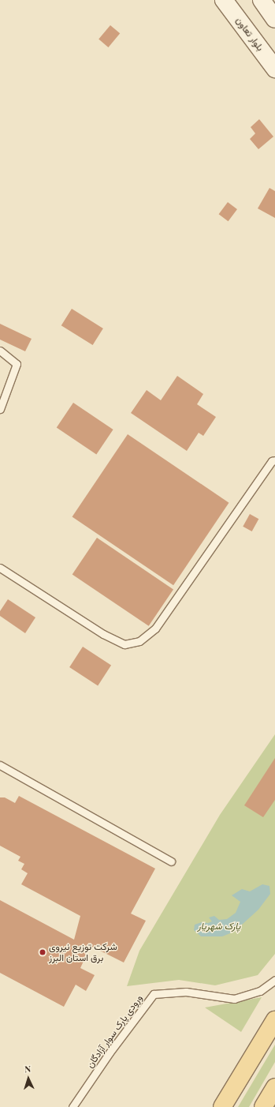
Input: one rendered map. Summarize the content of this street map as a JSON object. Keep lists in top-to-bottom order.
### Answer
{
  "streets": {
    "main road": ["بلوار تعاون"],
    "lane": ["ورودی پارک سوار آزادگان"]
  },
  "parks": ["پارک شهریار"],
  "places": ["شرکت توزیع نیروی برق استان البرز"],
  "north": "top"
}
